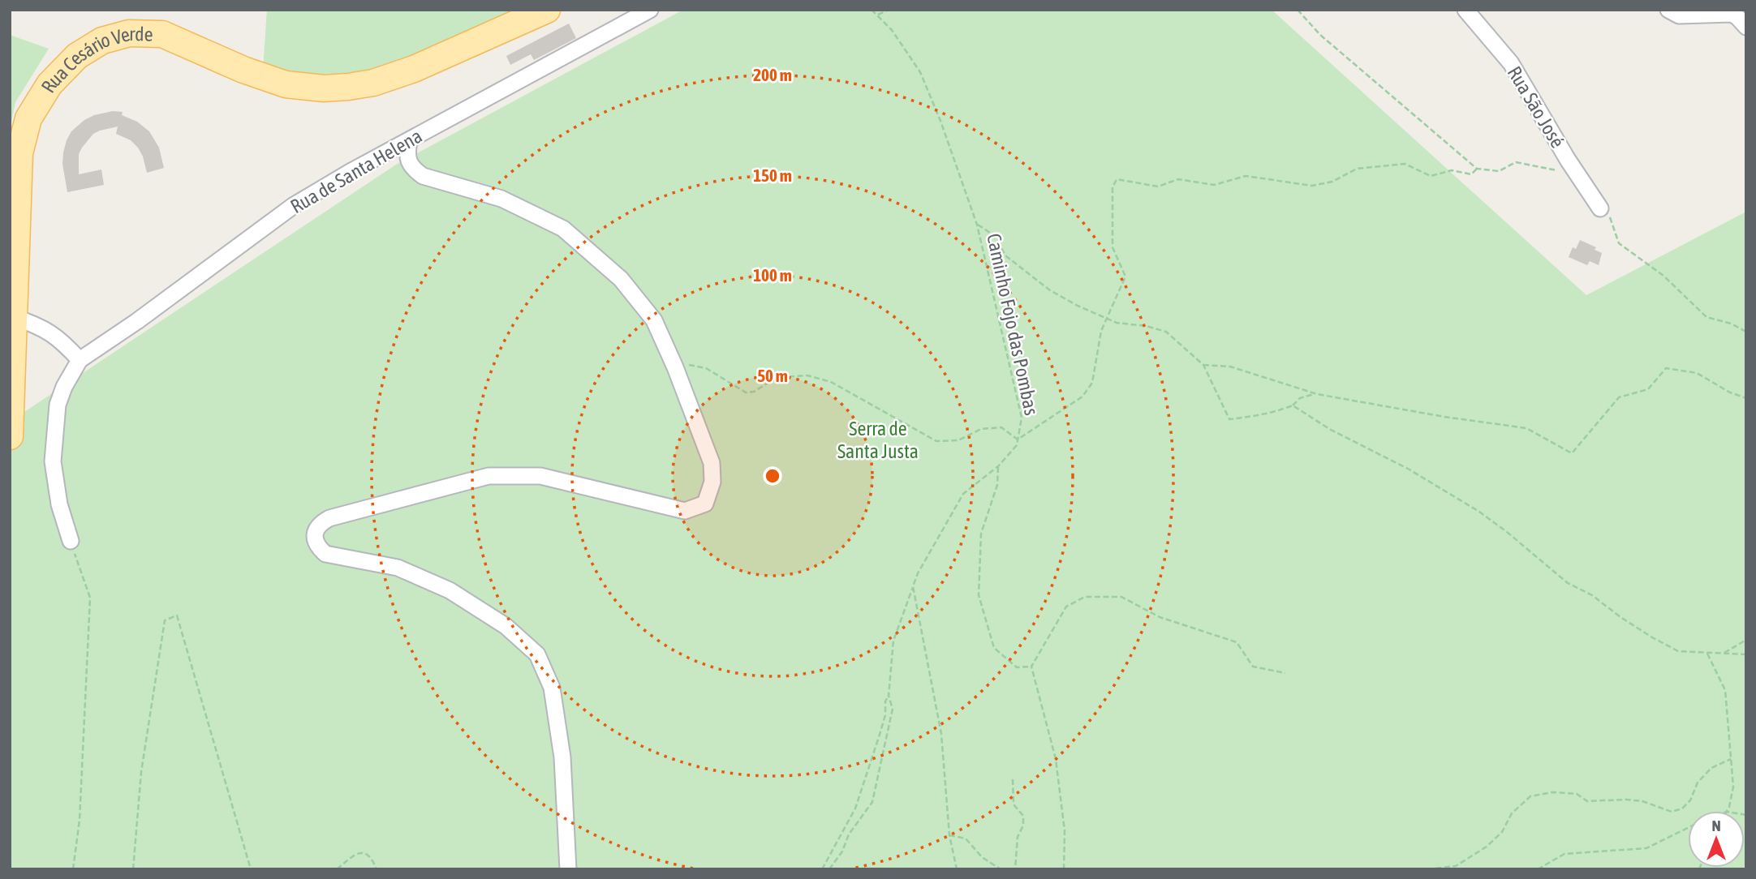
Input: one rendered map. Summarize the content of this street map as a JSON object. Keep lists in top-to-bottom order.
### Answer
{
  "streets": {
    "main road": ["Rua Cesário Verde"],
    "street": ["Rua São José", "Rua de Santa Helena"],
    "path": ["Caminho Fojo das Pombas"]
  },
  "parks": ["Serra de Santa Justa"],
  "north": "top",
  "rings": [
    "200 m",
    "150 m",
    "100 m",
    "50 m"
  ]
}
